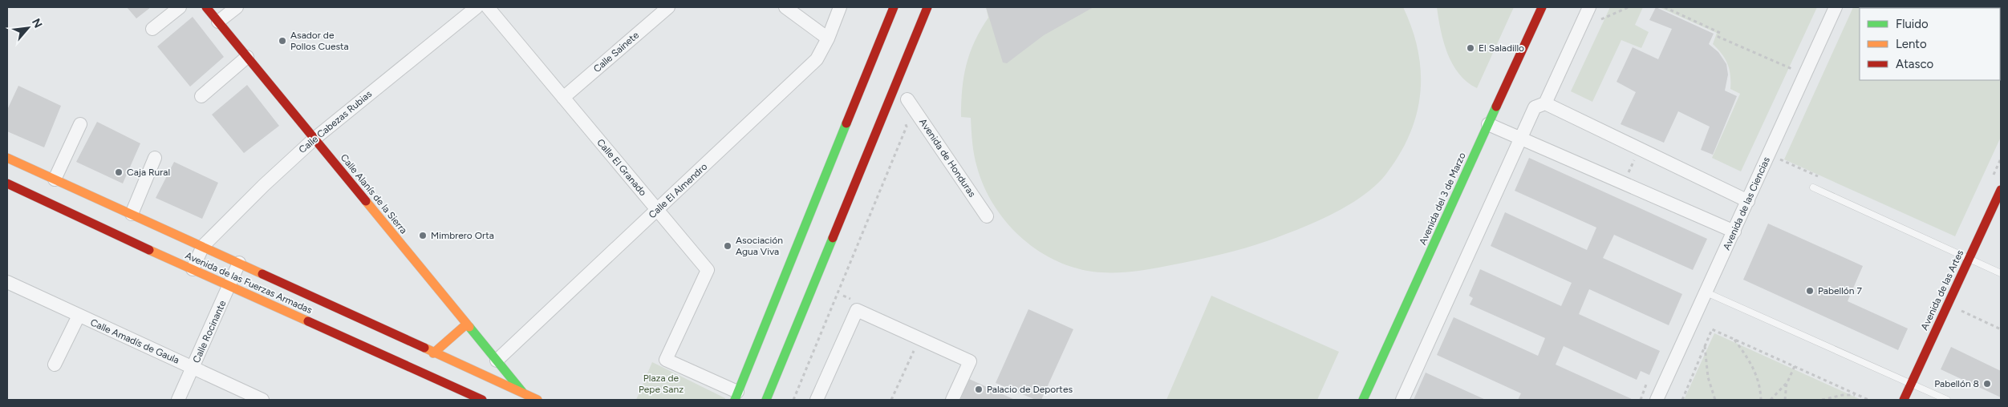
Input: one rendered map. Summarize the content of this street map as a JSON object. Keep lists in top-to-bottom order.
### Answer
{
  "streets": {
    "street": [
      "Calle Sainete",
      "Calle Cabezas Rubias",
      "Avenida de Honduras",
      "Calle El Granado",
      "Calle El Almendro",
      "Calle Alanís de la Sierra",
      "Avenida del 3 de Marzo",
      "Avenida de las Ciencias",
      "Avenida de las Fuerzas Armadas",
      "Avenida de las Artes",
      "Calle Rocinante",
      "Calle Amadís de Gaula"
    ]
  },
  "crossings": [
    ["Calle Sainete", "Calle El Granado"],
    ["Calle Cabezas Rubias", "Calle Alanís de la Sierra"],
    ["Calle Cabezas Rubias", "Avenida de las Fuerzas Armadas"],
    ["Calle El Granado", "Calle El Almendro"],
    ["Calle El Almendro", "Calle Alanís de la Sierra"],
    ["Calle Alanís de la Sierra", "Avenida de las Fuerzas Armadas"],
    ["Avenida de las Fuerzas Armadas", "Calle Rocinante"],
    ["Calle Rocinante", "Calle Amadís de Gaula"]
  ],
  "parks": ["Plaza de Pepe Sanz"],
  "places": [
    "Asador de Pollos Cuesta",
    "El Saladillo",
    "Caja Rural",
    "Mimbrero Orta",
    "Asociación Agua Viva",
    "Pabellón 7",
    "Pabellón 8",
    "Palacio de Deportes"
  ],
  "legend": ["Fluido", "Lento", "Atasco"],
  "north": "top right"
}
